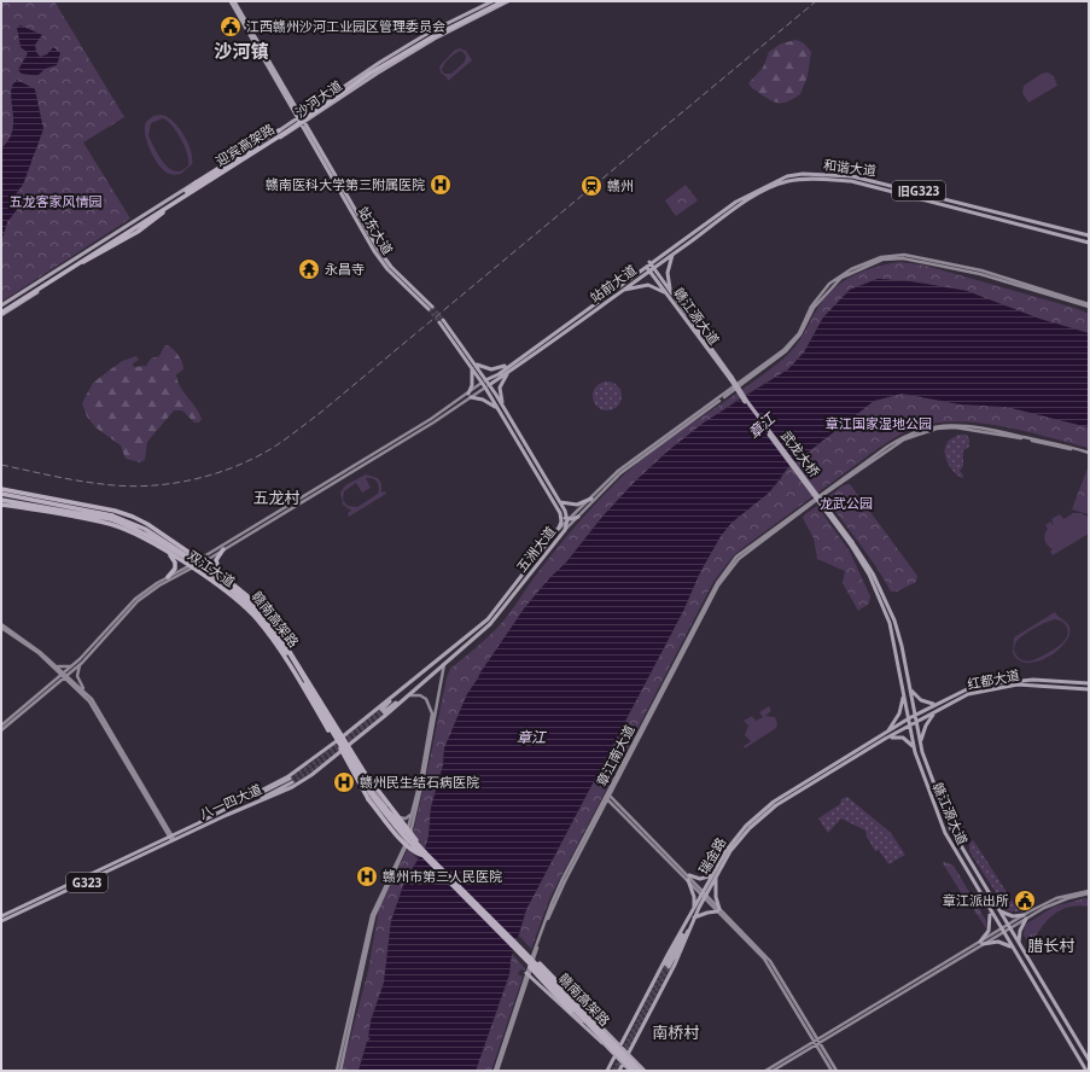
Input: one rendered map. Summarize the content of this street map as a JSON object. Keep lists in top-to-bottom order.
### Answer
{
  "streets": {
    "highway": ["迎宾高架路", "双江大道", "赣南高架路"],
    "main road": [
      "沙河大道",
      "和谐大道",
      "旧G323",
      "站东大道",
      "站前大道",
      "赣江源大道",
      "武龙大桥",
      "五洲大道",
      "红都大道",
      "章江南大道",
      "八一四大道",
      "瑞金路",
      "G323"
    ]
  },
  "crossings": [
    ["沙河大道", "迎宾高架路"],
    ["沙河大道", "站东大道"],
    ["和谐大道", "站前大道"],
    ["站前大道", "赣江源大道"],
    ["站前大道", "五洲大道"],
    ["赣江源大道", "武龙大桥"],
    ["赣江源大道", "红都大道"],
    ["赣江源大道", "瑞金路"],
    ["五洲大道", "八一四大道"],
    ["双江大道", "赣南高架路"],
    ["双江大道", "八一四大道"],
    ["红都大道", "瑞金路"]
  ],
  "districts": [
    "沙河镇",
    "五龙村",
    "腊长村",
    "南桥村"
  ],
  "water": ["章江"],
  "parks": ["五龙客家风情园", "章江国家湿地公园", "龙武公园"],
  "places": {
    "public building": ["江西赣州沙河工业园区管理委员会", "章江派出所"],
    "hospital": ["赣南医科大学第三附属医院", "赣州民生结石病医院", "赣州市第三人民医院"],
    "station": ["赣州"],
    "temple": ["永昌寺"]
  }
}
